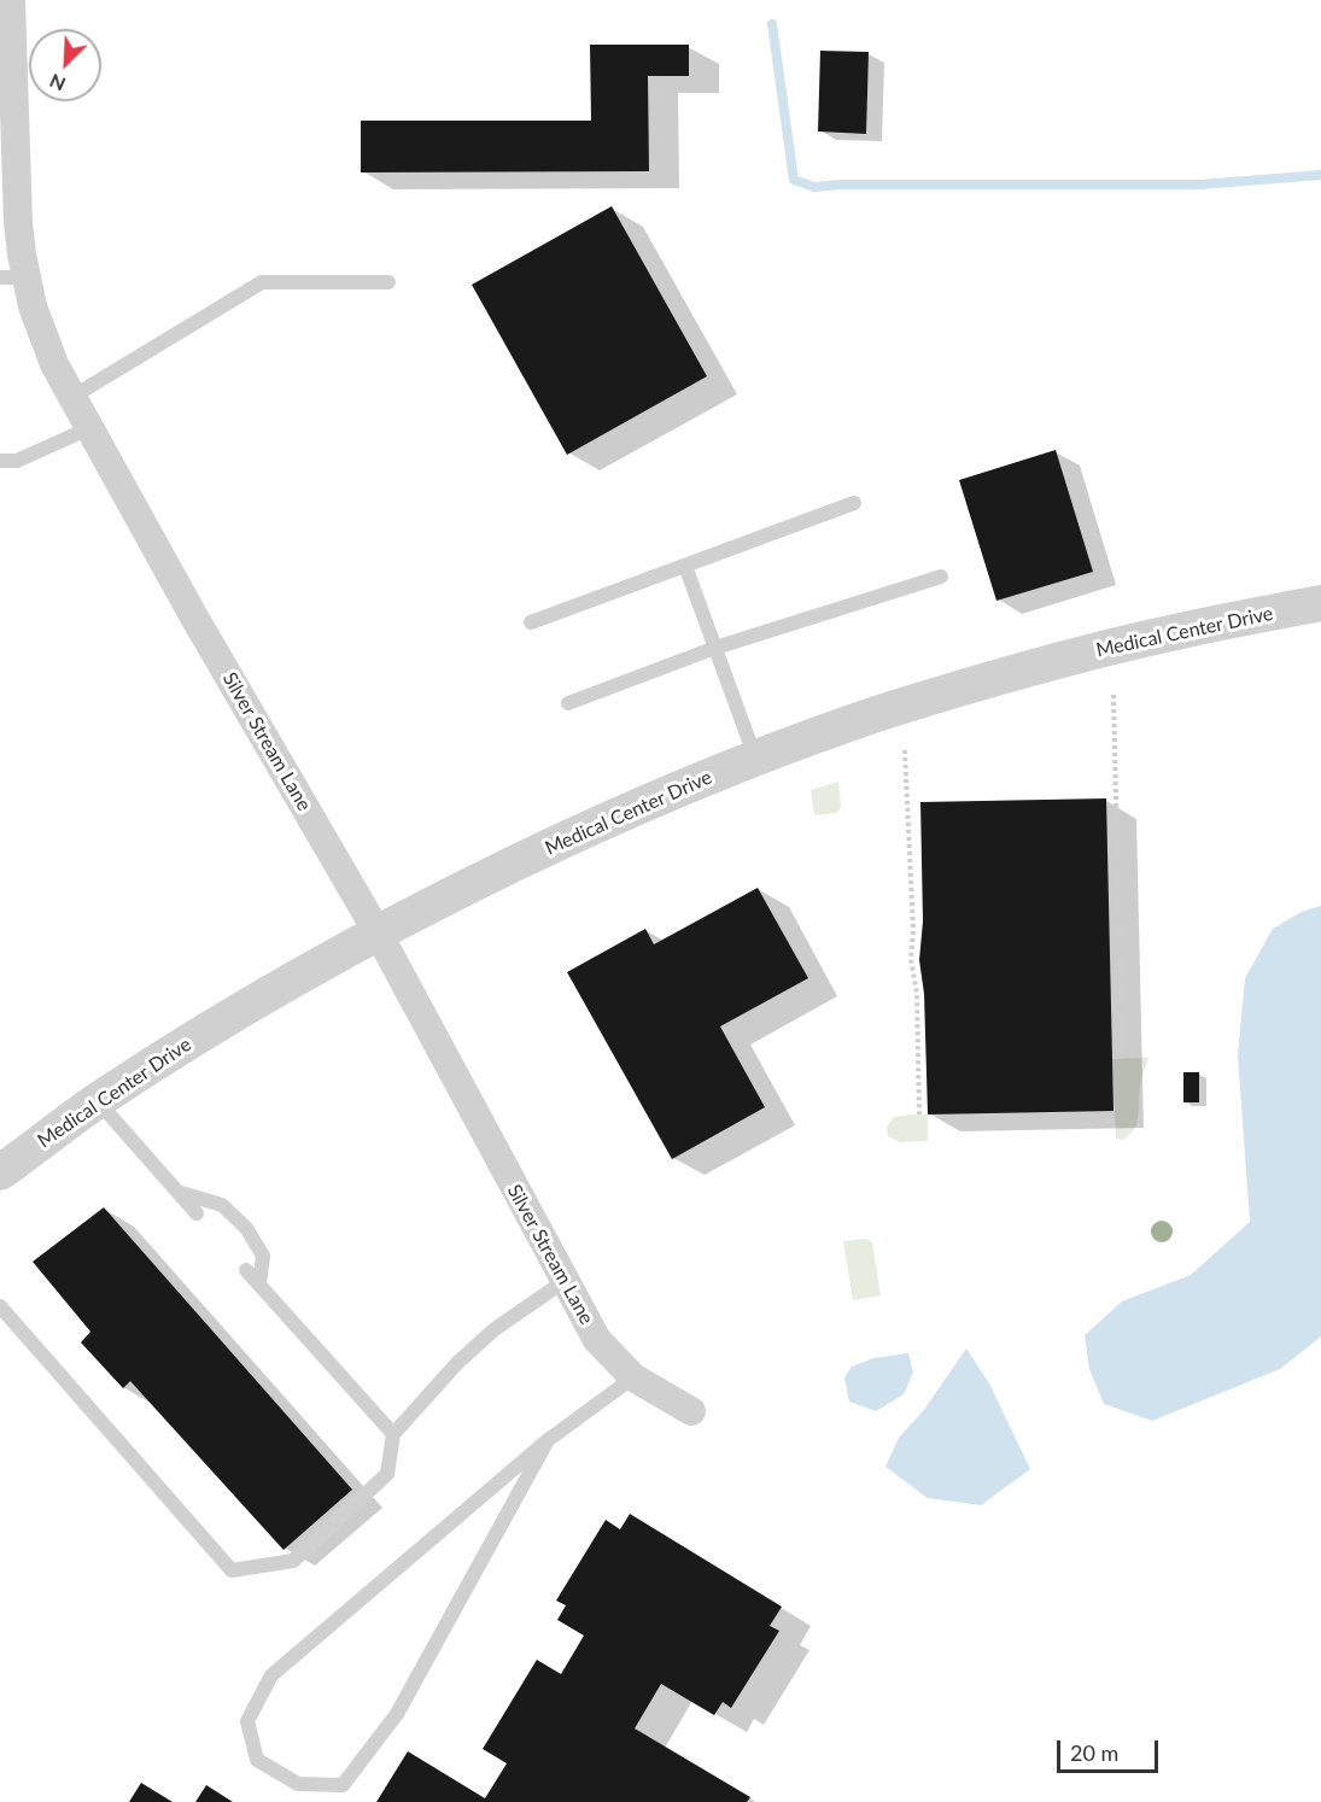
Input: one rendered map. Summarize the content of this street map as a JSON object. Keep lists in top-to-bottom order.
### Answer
{
  "streets": {
    "street": ["Medical Center Drive", "Silver Stream Lane"]
  },
  "crossings": [
    ["Medical Center Drive", "Silver Stream Lane"]
  ],
  "scale_bar": "20 m",
  "north": "bottom left"
}
